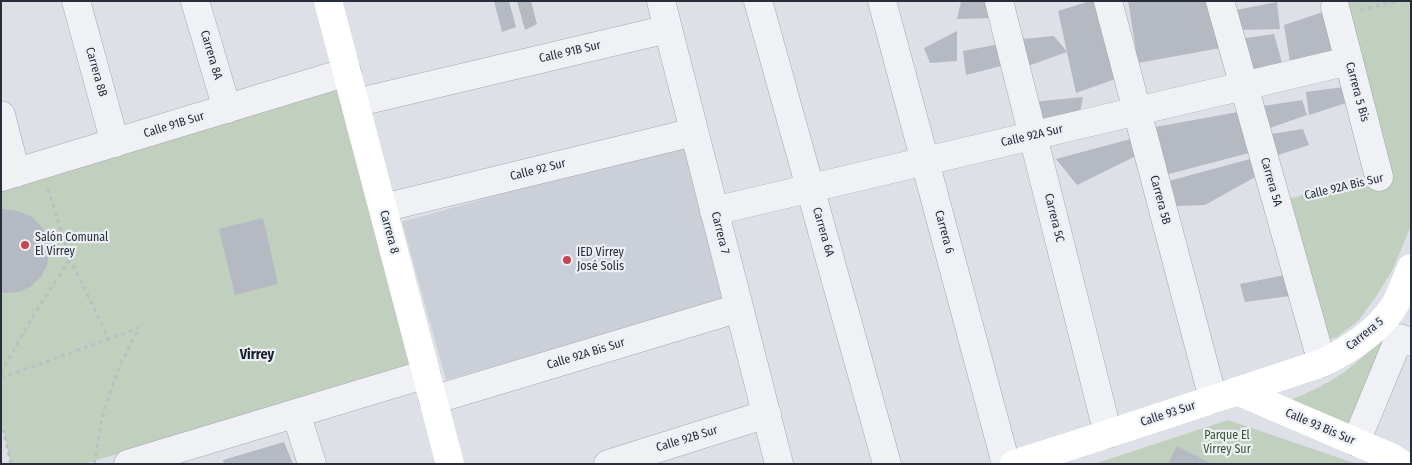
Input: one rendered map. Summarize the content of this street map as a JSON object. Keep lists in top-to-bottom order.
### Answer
{
  "streets": {
    "street": [
      "Calle 91B Sur",
      "Carrera 8A",
      "Carrera 8B",
      "Carrera 5 Bis",
      "Calle 92A Sur",
      "Calle 92 Sur",
      "Carrera 5A",
      "Calle 92A Bis Sur",
      "Carrera 5B",
      "Carrera 5C",
      "Carrera 8",
      "Carrera 6A",
      "Carrera 6",
      "Carrera 7",
      "Carrera 5",
      "Calle 93 Sur",
      "Calle 93 Bis Sur",
      "Calle 92B Sur"
    ]
  },
  "crossings": [
    ["Calle 91B Sur", "Carrera 8A"],
    ["Calle 91B Sur", "Carrera 8B"],
    ["Calle 91B Sur", "Carrera 8"],
    ["Calle 91B Sur", "Carrera 7"],
    ["Carrera 5 Bis", "Calle 92A Sur"],
    ["Carrera 5 Bis", "Calle 92A Bis Sur"],
    ["Calle 92A Sur", "Carrera 5A"],
    ["Calle 92A Sur", "Carrera 5B"],
    ["Calle 92A Sur", "Carrera 5C"],
    ["Calle 92A Sur", "Carrera 6A"],
    ["Calle 92A Sur", "Carrera 6"],
    ["Calle 92A Sur", "Carrera 7"],
    ["Calle 92 Sur", "Carrera 8"],
    ["Calle 92 Sur", "Carrera 7"],
    ["Carrera 5A", "Calle 92A Bis Sur"],
    ["Carrera 5A", "Carrera 5"],
    ["Carrera 5A", "Calle 93 Sur"],
    ["Calle 92A Bis Sur", "Carrera 8"],
    ["Calle 92A Bis Sur", "Carrera 7"],
    ["Carrera 5B", "Calle 93 Sur"],
    ["Carrera 5B", "Calle 93 Bis Sur"],
    ["Carrera 5C", "Calle 93 Sur"],
    ["Carrera 7", "Calle 92B Sur"],
    ["Carrera 5", "Calle 93 Sur"],
    ["Carrera 5", "Calle 93 Bis Sur"],
    ["Calle 93 Sur", "Calle 93 Bis Sur"]
  ],
  "districts": ["Virrey"],
  "parks": ["Parque El Virrey Sur"],
  "places": ["Salón Comunal El Virrey", "IED Virrey José Solis"]
}
